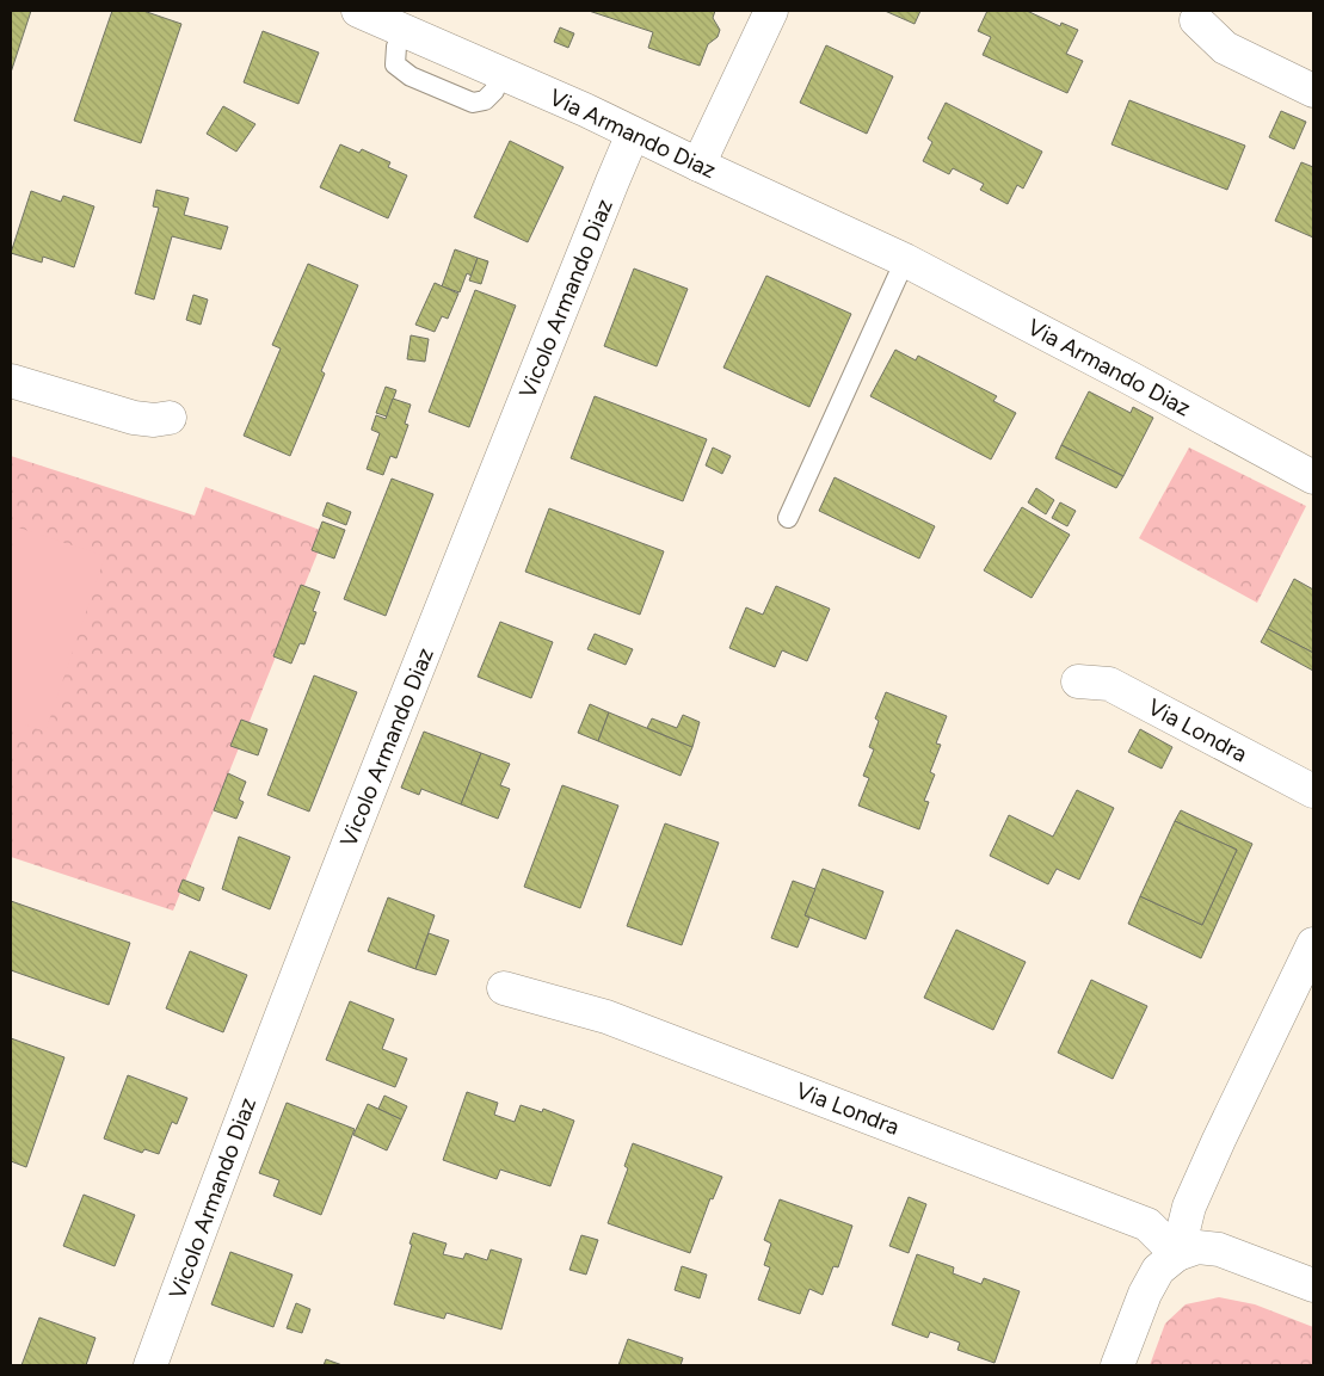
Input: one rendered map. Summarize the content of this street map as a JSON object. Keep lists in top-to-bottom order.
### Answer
{
  "streets": {
    "street": ["Via Armando Diaz", "Vicolo Armando Diaz", "Via Londra"]
  },
  "crossings": [
    ["Via Armando Diaz", "Vicolo Armando Diaz"]
  ]
}
